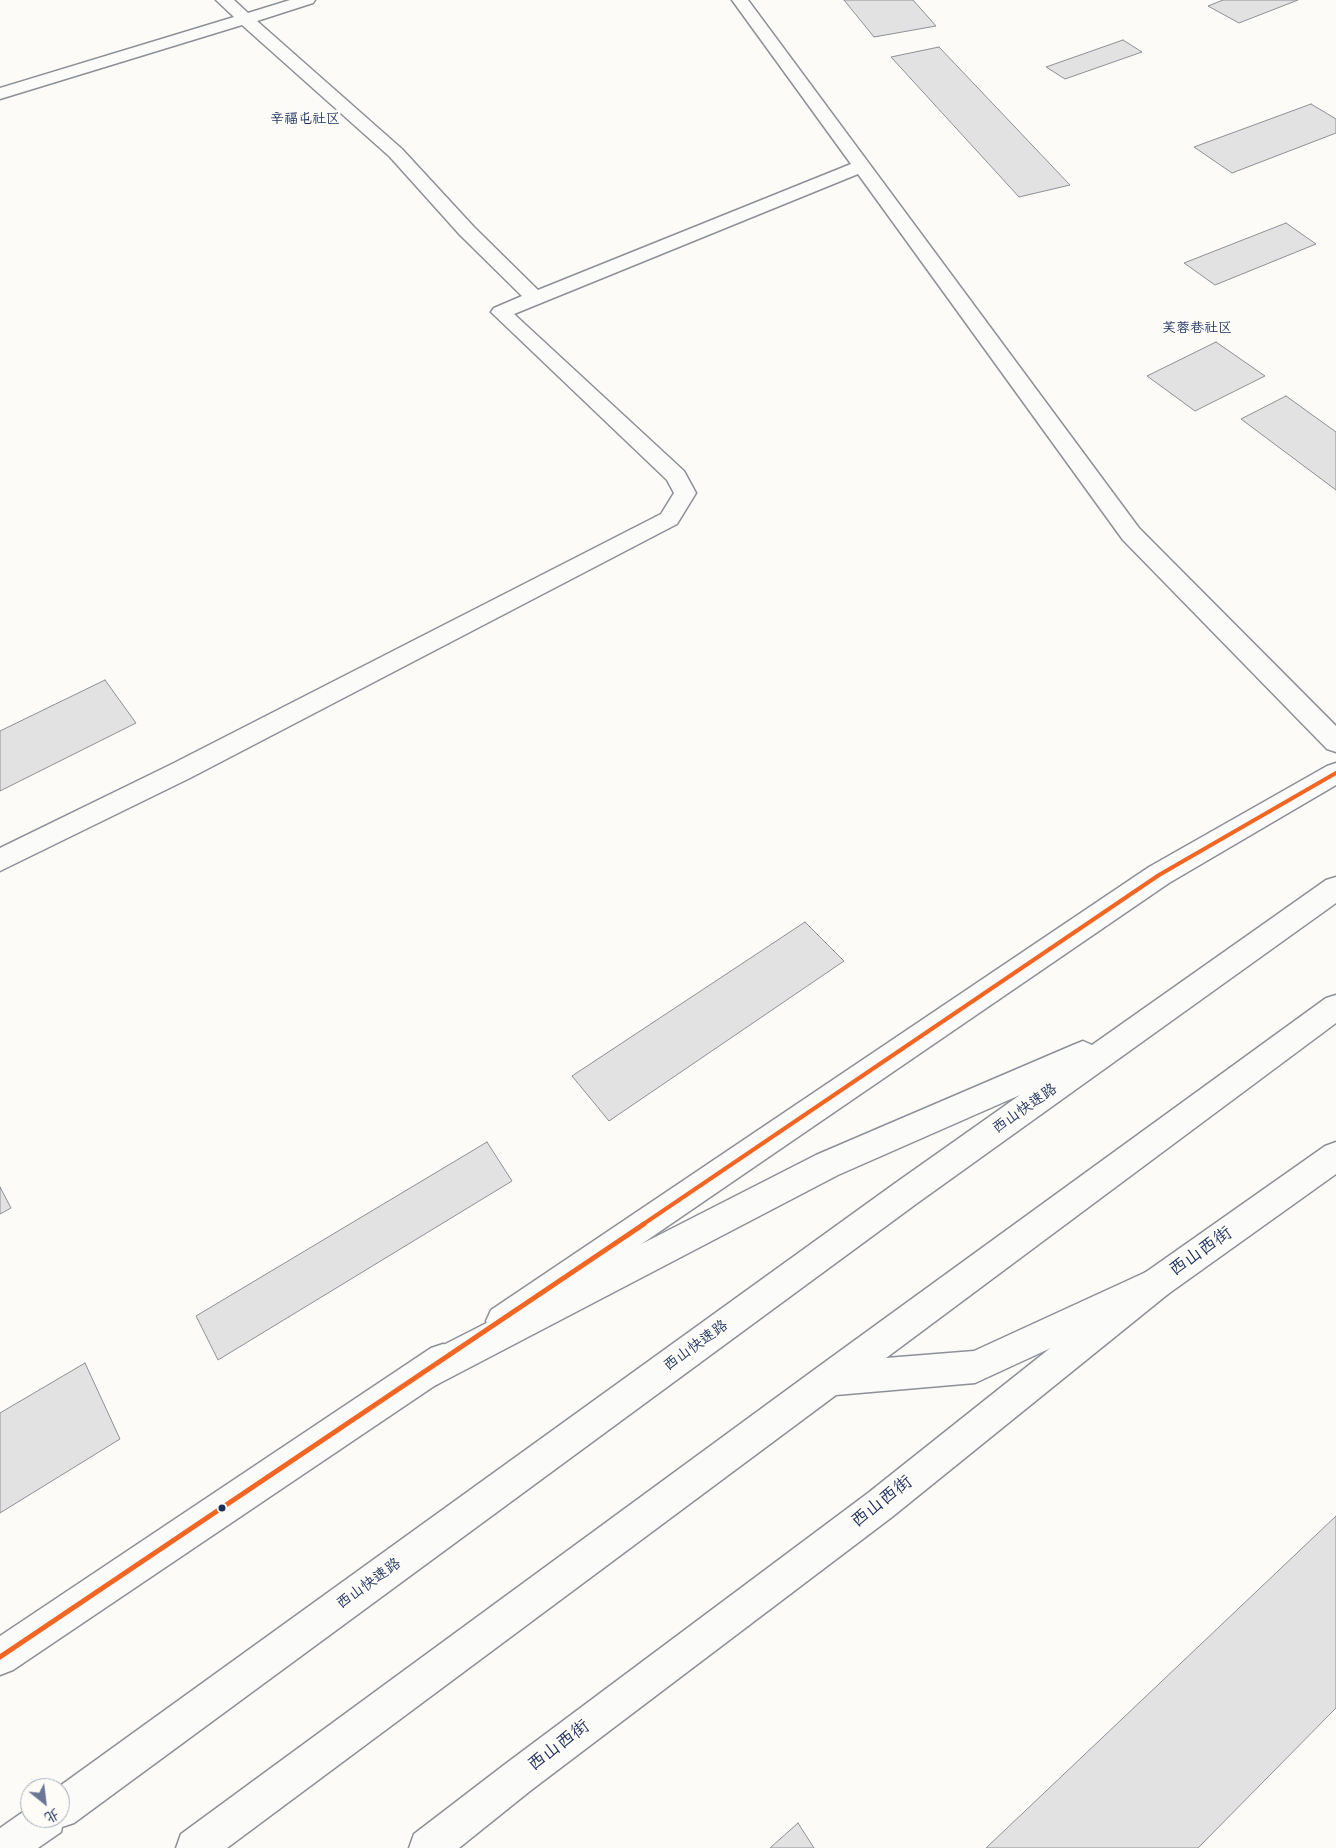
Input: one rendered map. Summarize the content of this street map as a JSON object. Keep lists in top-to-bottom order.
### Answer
{
  "streets": {
    "main road": ["西山快速路", "西山西街"]
  },
  "districts": ["辛福屯社区", "芙蓉巷社区"],
  "north": "bottom right"
}
